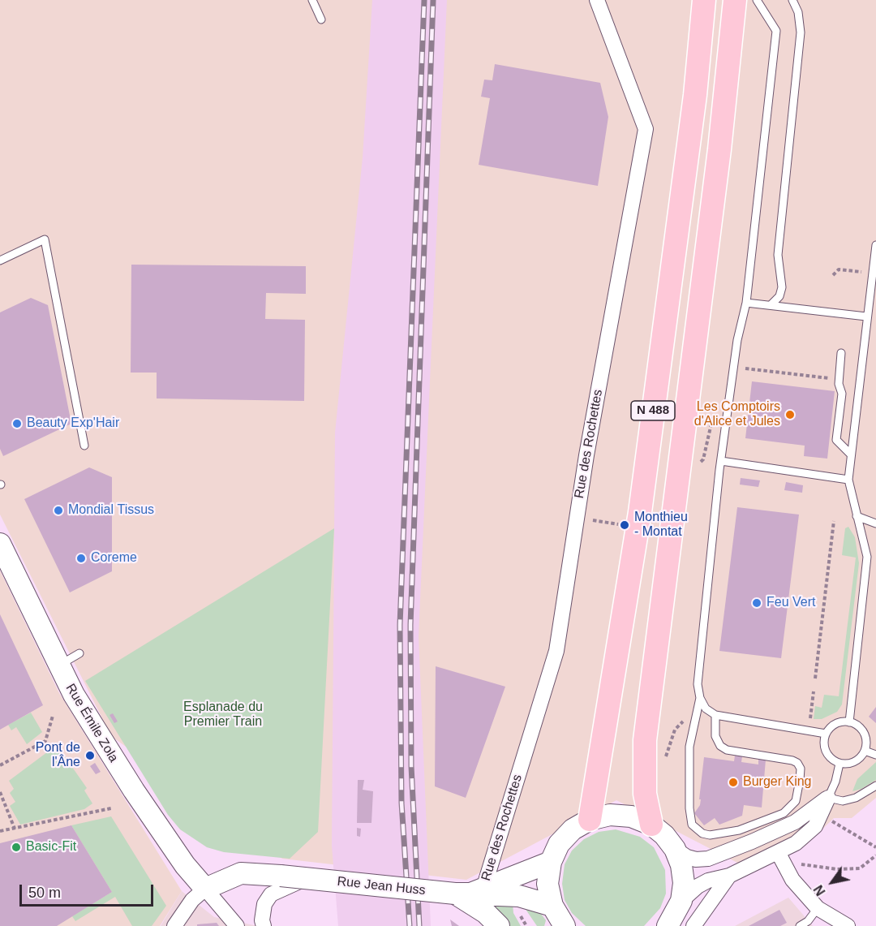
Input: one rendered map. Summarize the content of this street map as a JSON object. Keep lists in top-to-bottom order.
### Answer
{
  "streets": {
    "main road": ["N 488", "Rue Émile Zola", "Rue Jean Huss"],
    "street": ["Rue des Rochettes"]
  },
  "crossings": [
    ["Rue Émile Zola", "Rue Jean Huss"]
  ],
  "parks": ["Esplanade du Premier Train"],
  "places": [
    "Les Comptoirs d'Alice et Jules",
    "Beauty Exp'Hair",
    "Mondial Tissus",
    "Monthieu - Montat",
    "Coreme",
    "Feu Vert",
    "Pont de l'Âne",
    "Burger King",
    "Basic-Fit"
  ],
  "scale_bar": "50 m",
  "north": "bottom left"
}
